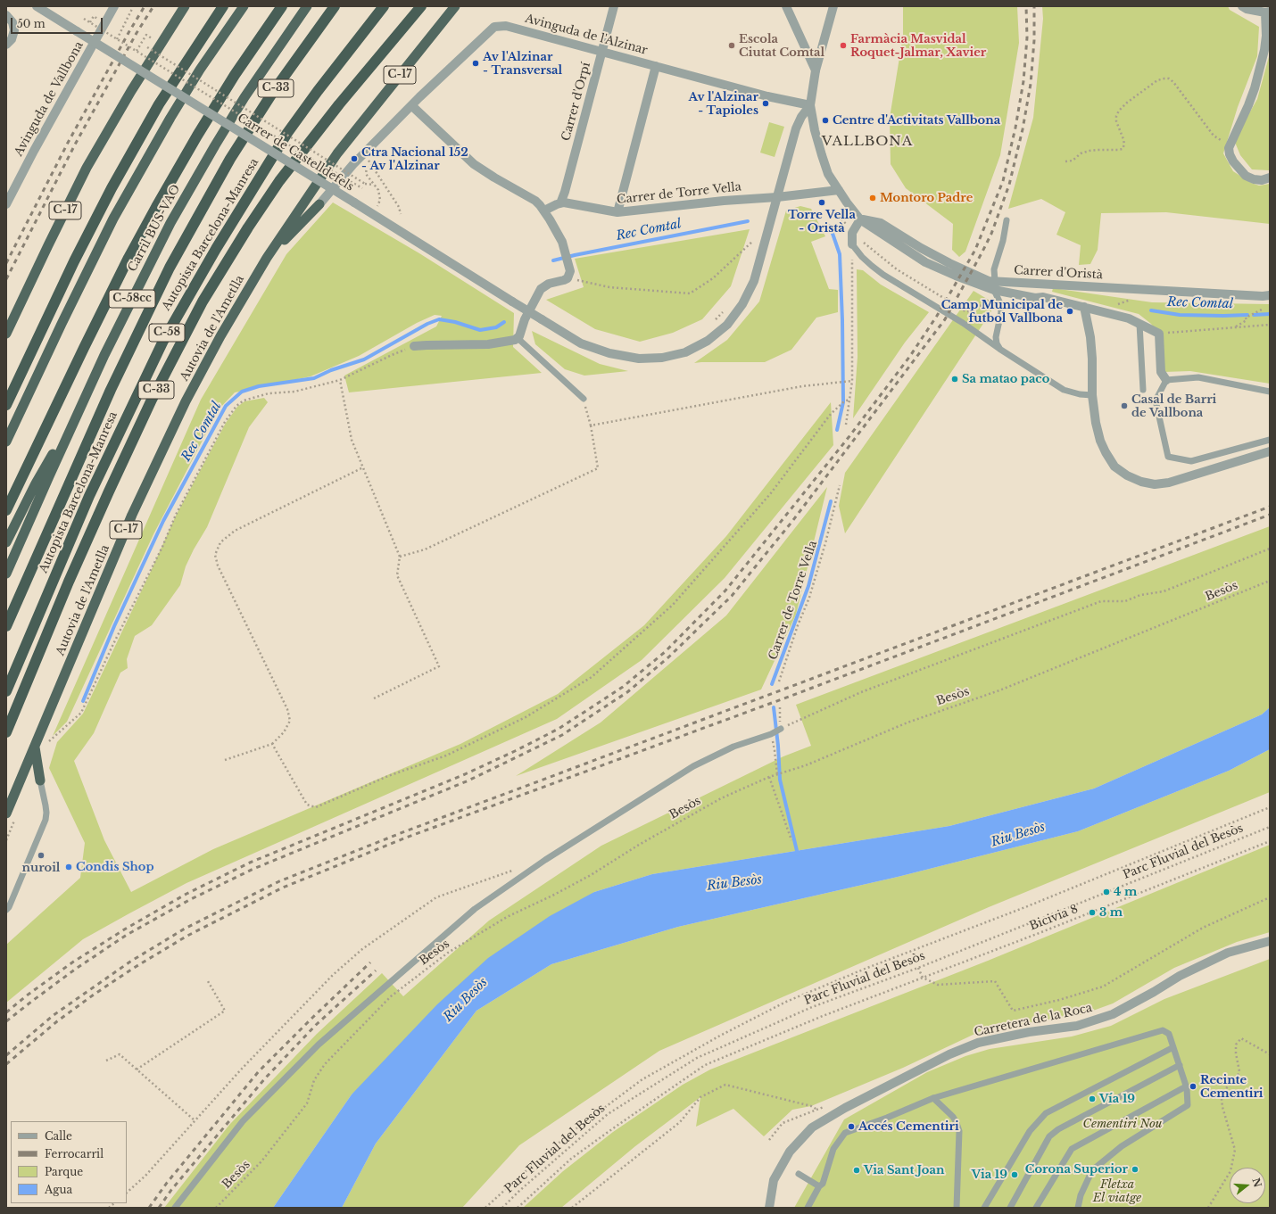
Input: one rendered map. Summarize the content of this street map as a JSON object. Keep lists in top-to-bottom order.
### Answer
{
  "streets": {
    "highway": [
      "C-17",
      "C-33",
      "Carril BUS-VAO",
      "Autopista Barcelona-Manresa",
      "C-58cc",
      "Autovia de l'Ametlla",
      "C-58"
    ],
    "street": [
      "Avinguda de l'Alzinar",
      "Avinguda de Vallbona",
      "Carrer d'Orpí",
      "Carrer de Castelldefels",
      "Carrer de Torre Vella",
      "Carrer d'Oristà",
      "Carretera de la Roca"
    ],
    "path": ["Besòs", "Parc Fluvial del Besòs", "Bicivia 8"]
  },
  "crossings": [
    ["Avinguda de l'Alzinar", "Carrer d'Orpí"],
    ["Avinguda de l'Alzinar", "Carrer de Castelldefels"],
    ["Avinguda de l'Alzinar", "Carrer d'Oristà"],
    ["Carrer d'Orpí", "Carrer de Torre Vella"],
    ["Carrer de Castelldefels", "Carrer de Torre Vella"],
    ["Carrer de Castelldefels", "Carrer d'Oristà"],
    ["Carrer de Torre Vella", "Carrer d'Oristà"],
    ["Parc Fluvial del Besòs", "Bicivia 8"]
  ],
  "districts": ["VALLBONA"],
  "water": ["Rec Comtal", "Riu Besòs"],
  "parks": ["Cementiri Nou", "Fletxa El viatge"],
  "places": [
    "Escola Ciutat Comtal",
    "Farmàcia Masvidal Roquet-Jalmar, Xavier",
    "Av l'Alzinar - Transversal",
    "Av l'Alzinar - Tapioles",
    "Centre d'Activitats Vallbona",
    "Ctra Nacional 152 - Av l'Alzinar",
    "Montoro Padre",
    "Torre Vella - Oristà",
    "Camp Municipal de futbol Vallbona",
    "Sa matao paco",
    "Casal de Barri de Vallbona",
    "nuroil",
    "Condis Shop",
    "4 m",
    "3 m",
    "Recinte Cementiri",
    "Vía 19",
    "Accés Cementiri",
    "Corona Superior",
    "Via Sant Joan",
    "Via 19"
  ],
  "legend": [
    "Calle",
    "Ferrocarril",
    "Parque",
    "Agua"
  ],
  "scale_bar": "50 m",
  "north": "right"
}
